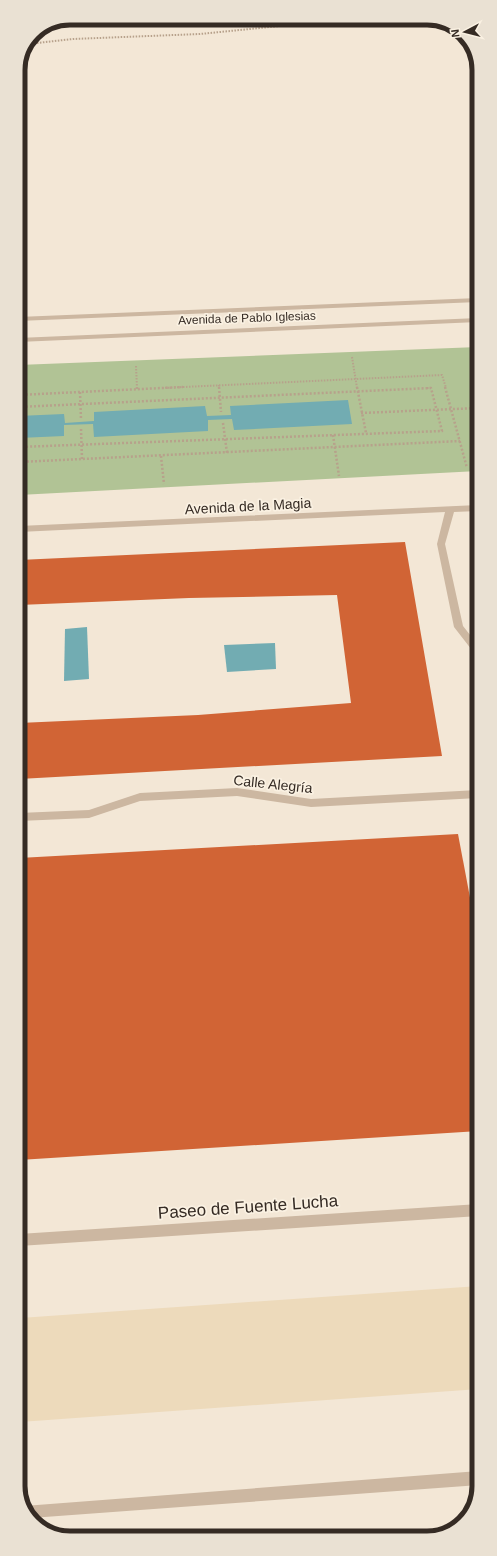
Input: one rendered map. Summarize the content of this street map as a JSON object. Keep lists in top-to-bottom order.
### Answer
{
  "streets": {
    "street": [
      "Avenida de Pablo Iglesias",
      "Avenida de la Magia",
      "Calle Alegría",
      "Paseo de Fuente Lucha"
    ]
  },
  "north": "left"
}
